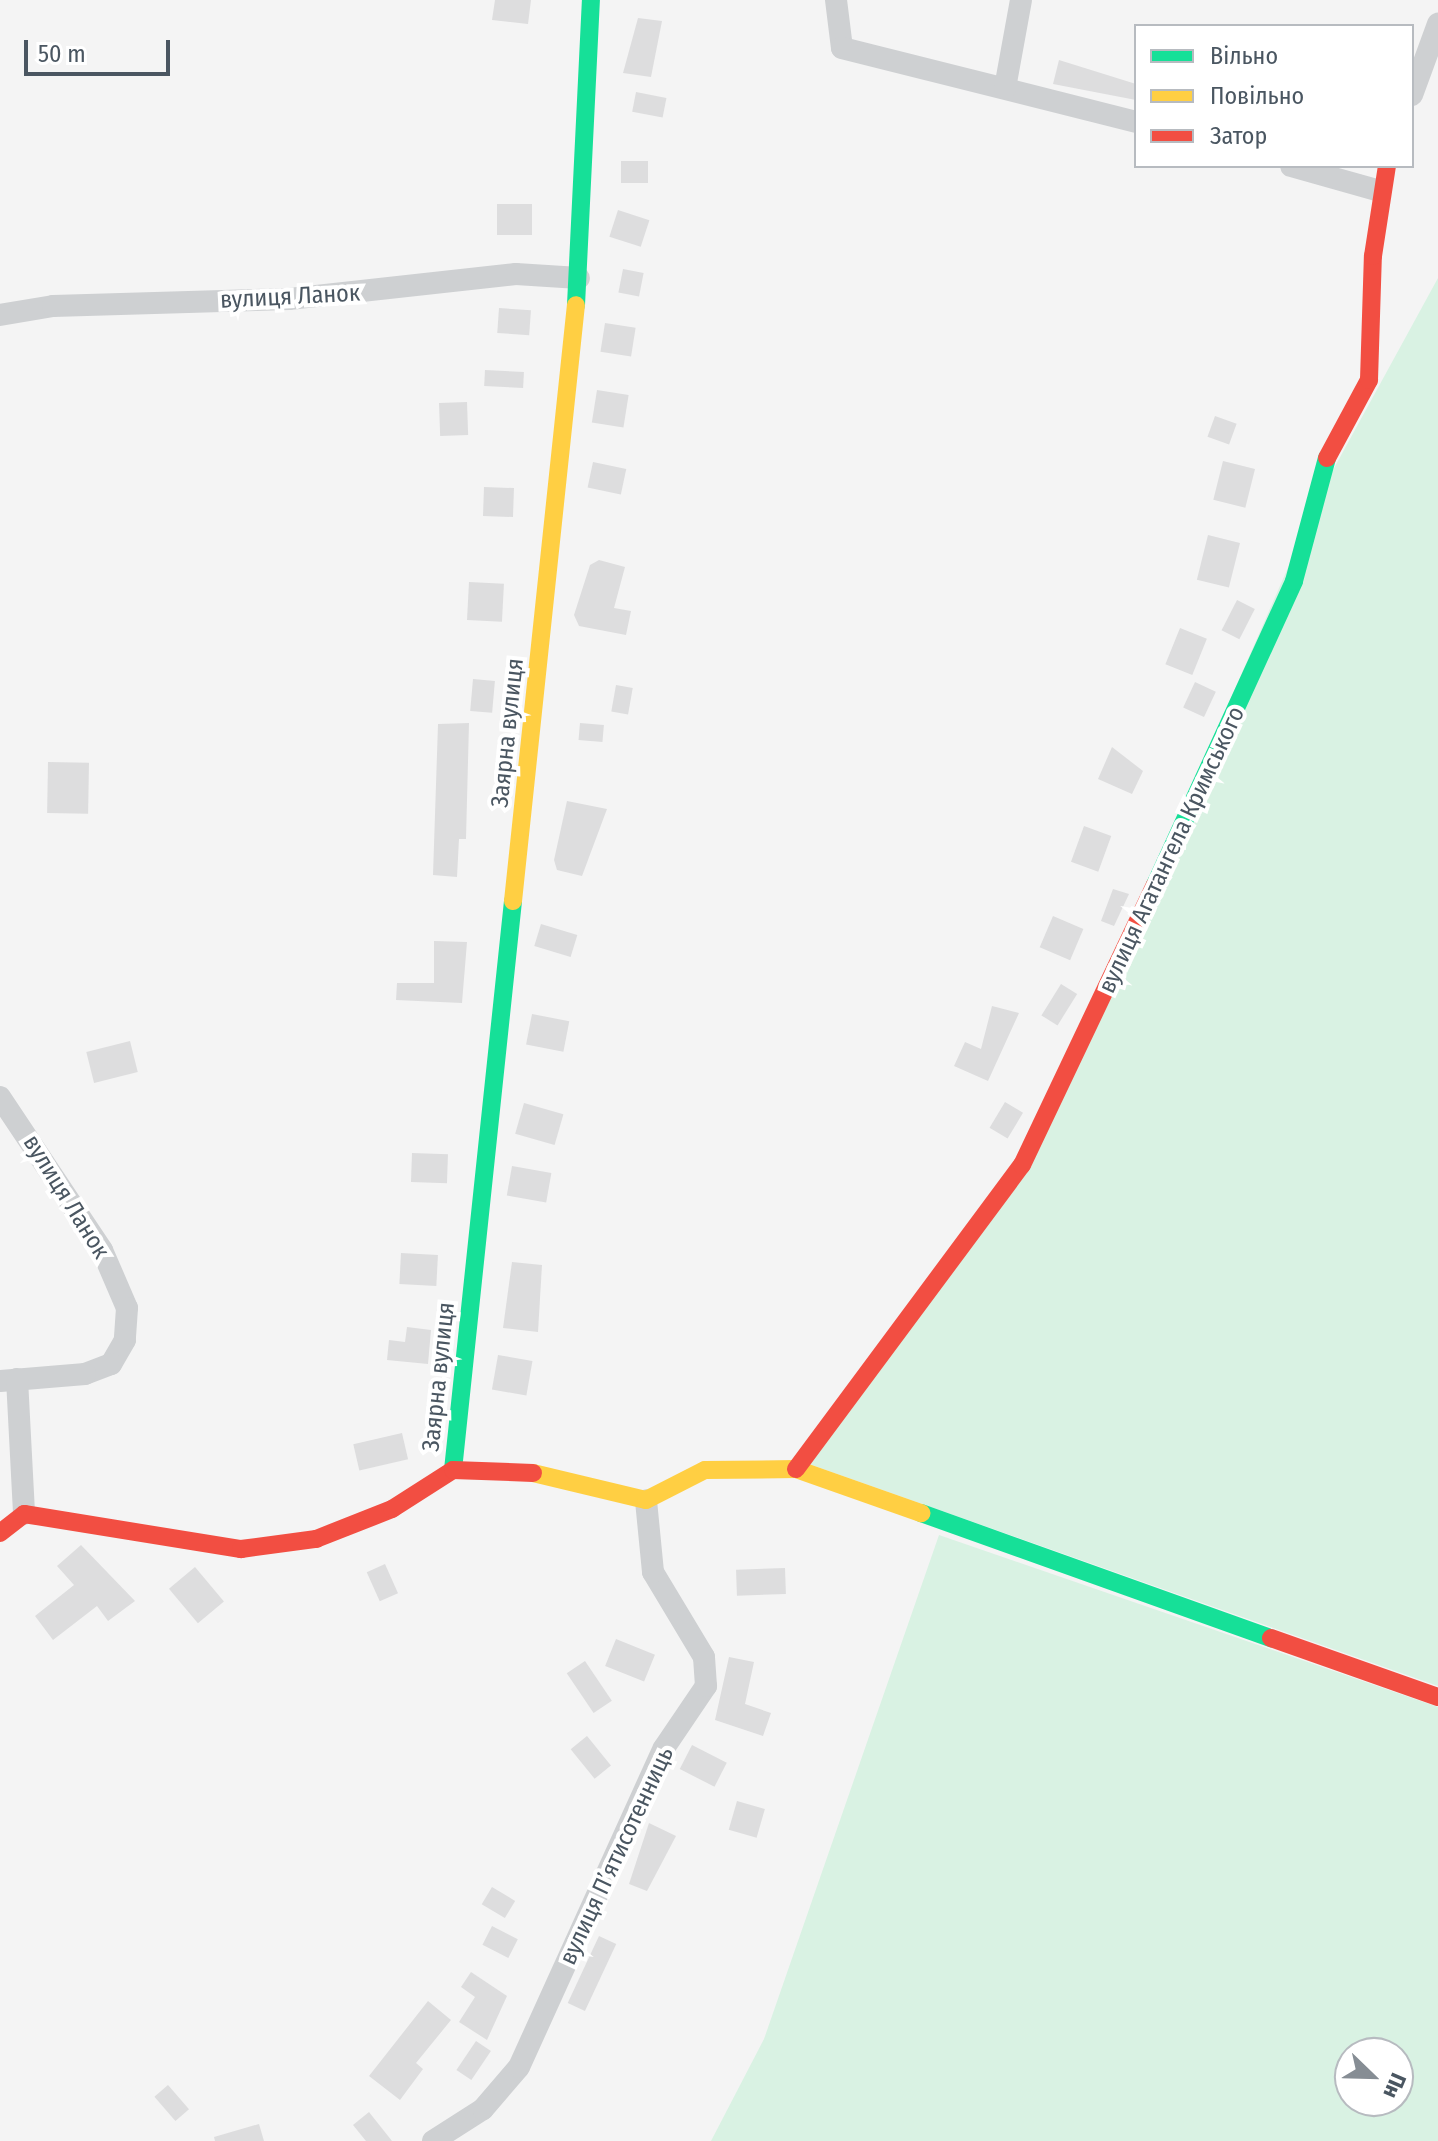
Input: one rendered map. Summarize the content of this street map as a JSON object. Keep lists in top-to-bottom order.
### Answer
{
  "streets": {
    "street": [
      "вулиця Ланок",
      "Заярна вулиця",
      "вулиця Агатангела Кримського",
      "вулиця Пʼятисотенниць"
    ]
  },
  "crossings": [
    ["вулиця Ланок", "Заярна вулиця"]
  ],
  "legend": ["Вільно", "Повільно", "Затор"],
  "scale_bar": "50 m",
  "north": "bottom right"
}
